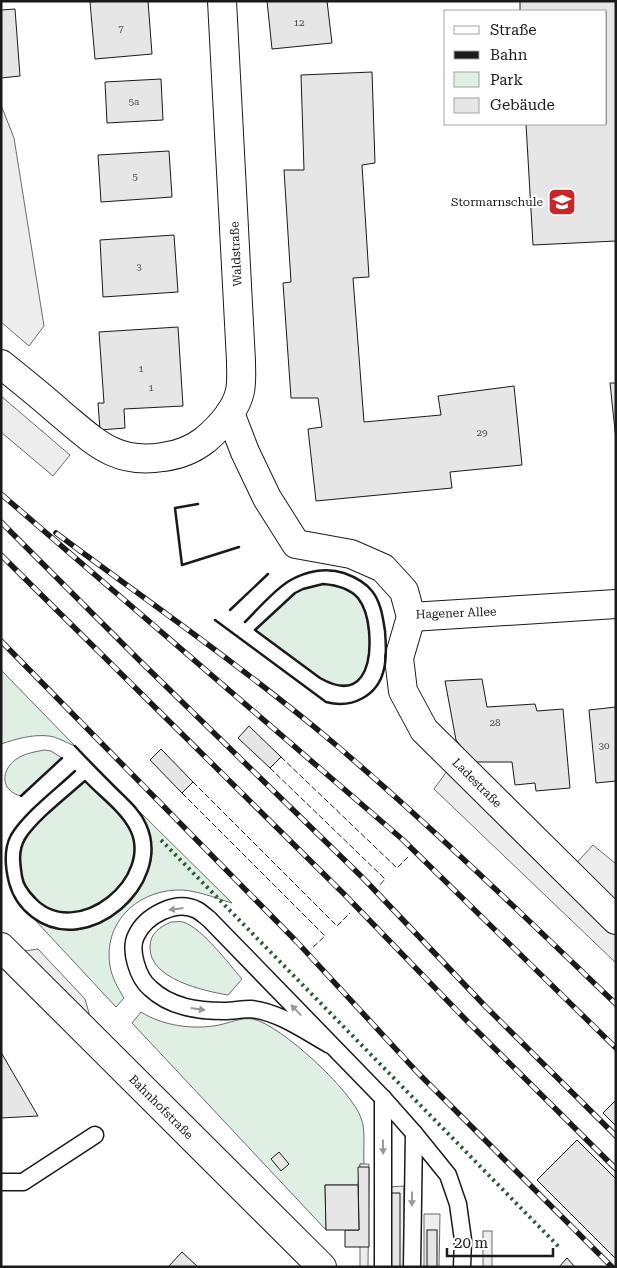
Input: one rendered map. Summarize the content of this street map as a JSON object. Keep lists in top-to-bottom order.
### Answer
{
  "streets": {
    "street": [
      "Waldstraße",
      "Hagener Allee",
      "Ladestraße",
      "Bahnhofstraße"
    ]
  },
  "crossings": [
    ["Waldstraße", "Hagener Allee"],
    ["Hagener Allee", "Ladestraße"]
  ],
  "places": {
    "school or university": ["Stormarnschule"]
  },
  "house_numbers": [
    "12",
    "7",
    "5a",
    "5",
    "3",
    "1",
    "1",
    "29",
    "28",
    "30"
  ],
  "legend": [
    "Straße",
    "Bahn",
    "Park",
    "Gebäude"
  ],
  "scale_bar": "20 m"
}
